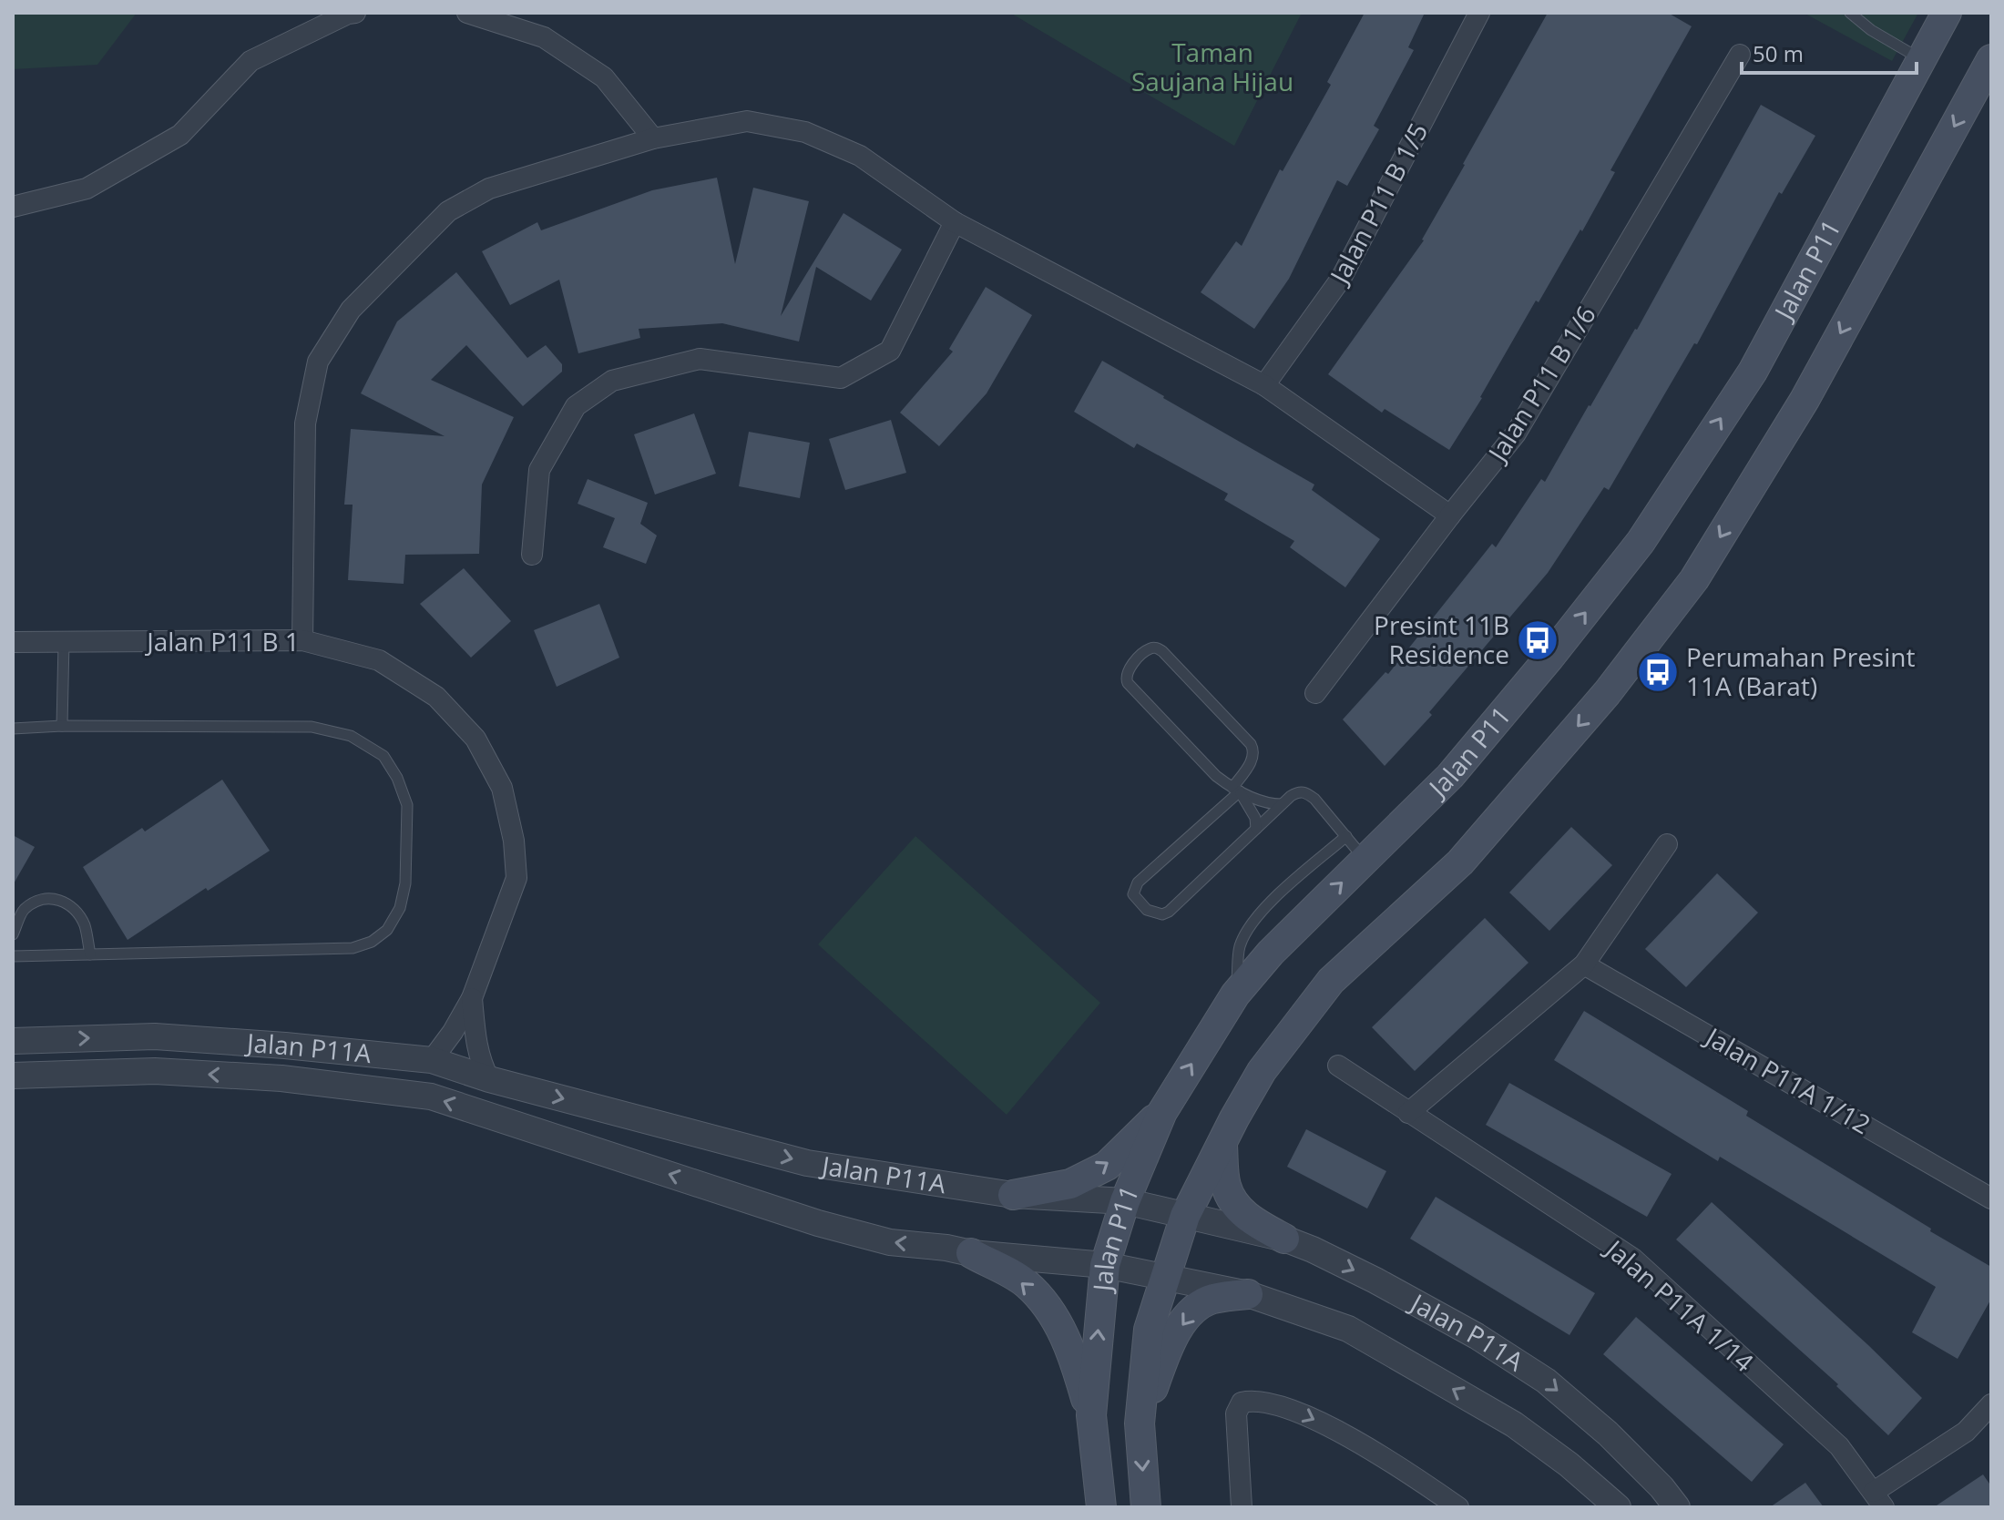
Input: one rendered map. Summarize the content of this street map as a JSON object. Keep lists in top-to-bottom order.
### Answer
{
  "streets": {
    "main road": ["Jalan P11"],
    "street": [
      "Jalan P11 B 1/5",
      "Jalan P11 B 1/6",
      "Jalan P11 B 1",
      "Jalan P11A",
      "Jalan P11A 1/12",
      "Jalan P11A 1/14"
    ]
  },
  "crossings": [
    ["Jalan P11", "Jalan P11A"],
    ["Jalan P11 B 1", "Jalan P11A"]
  ],
  "parks": ["Taman Saujana Hijau"],
  "places": {
    "bus stop": ["Presint 11B Residence", "Perumahan Presint 11A (Barat)"]
  },
  "scale_bar": "50 m"
}
